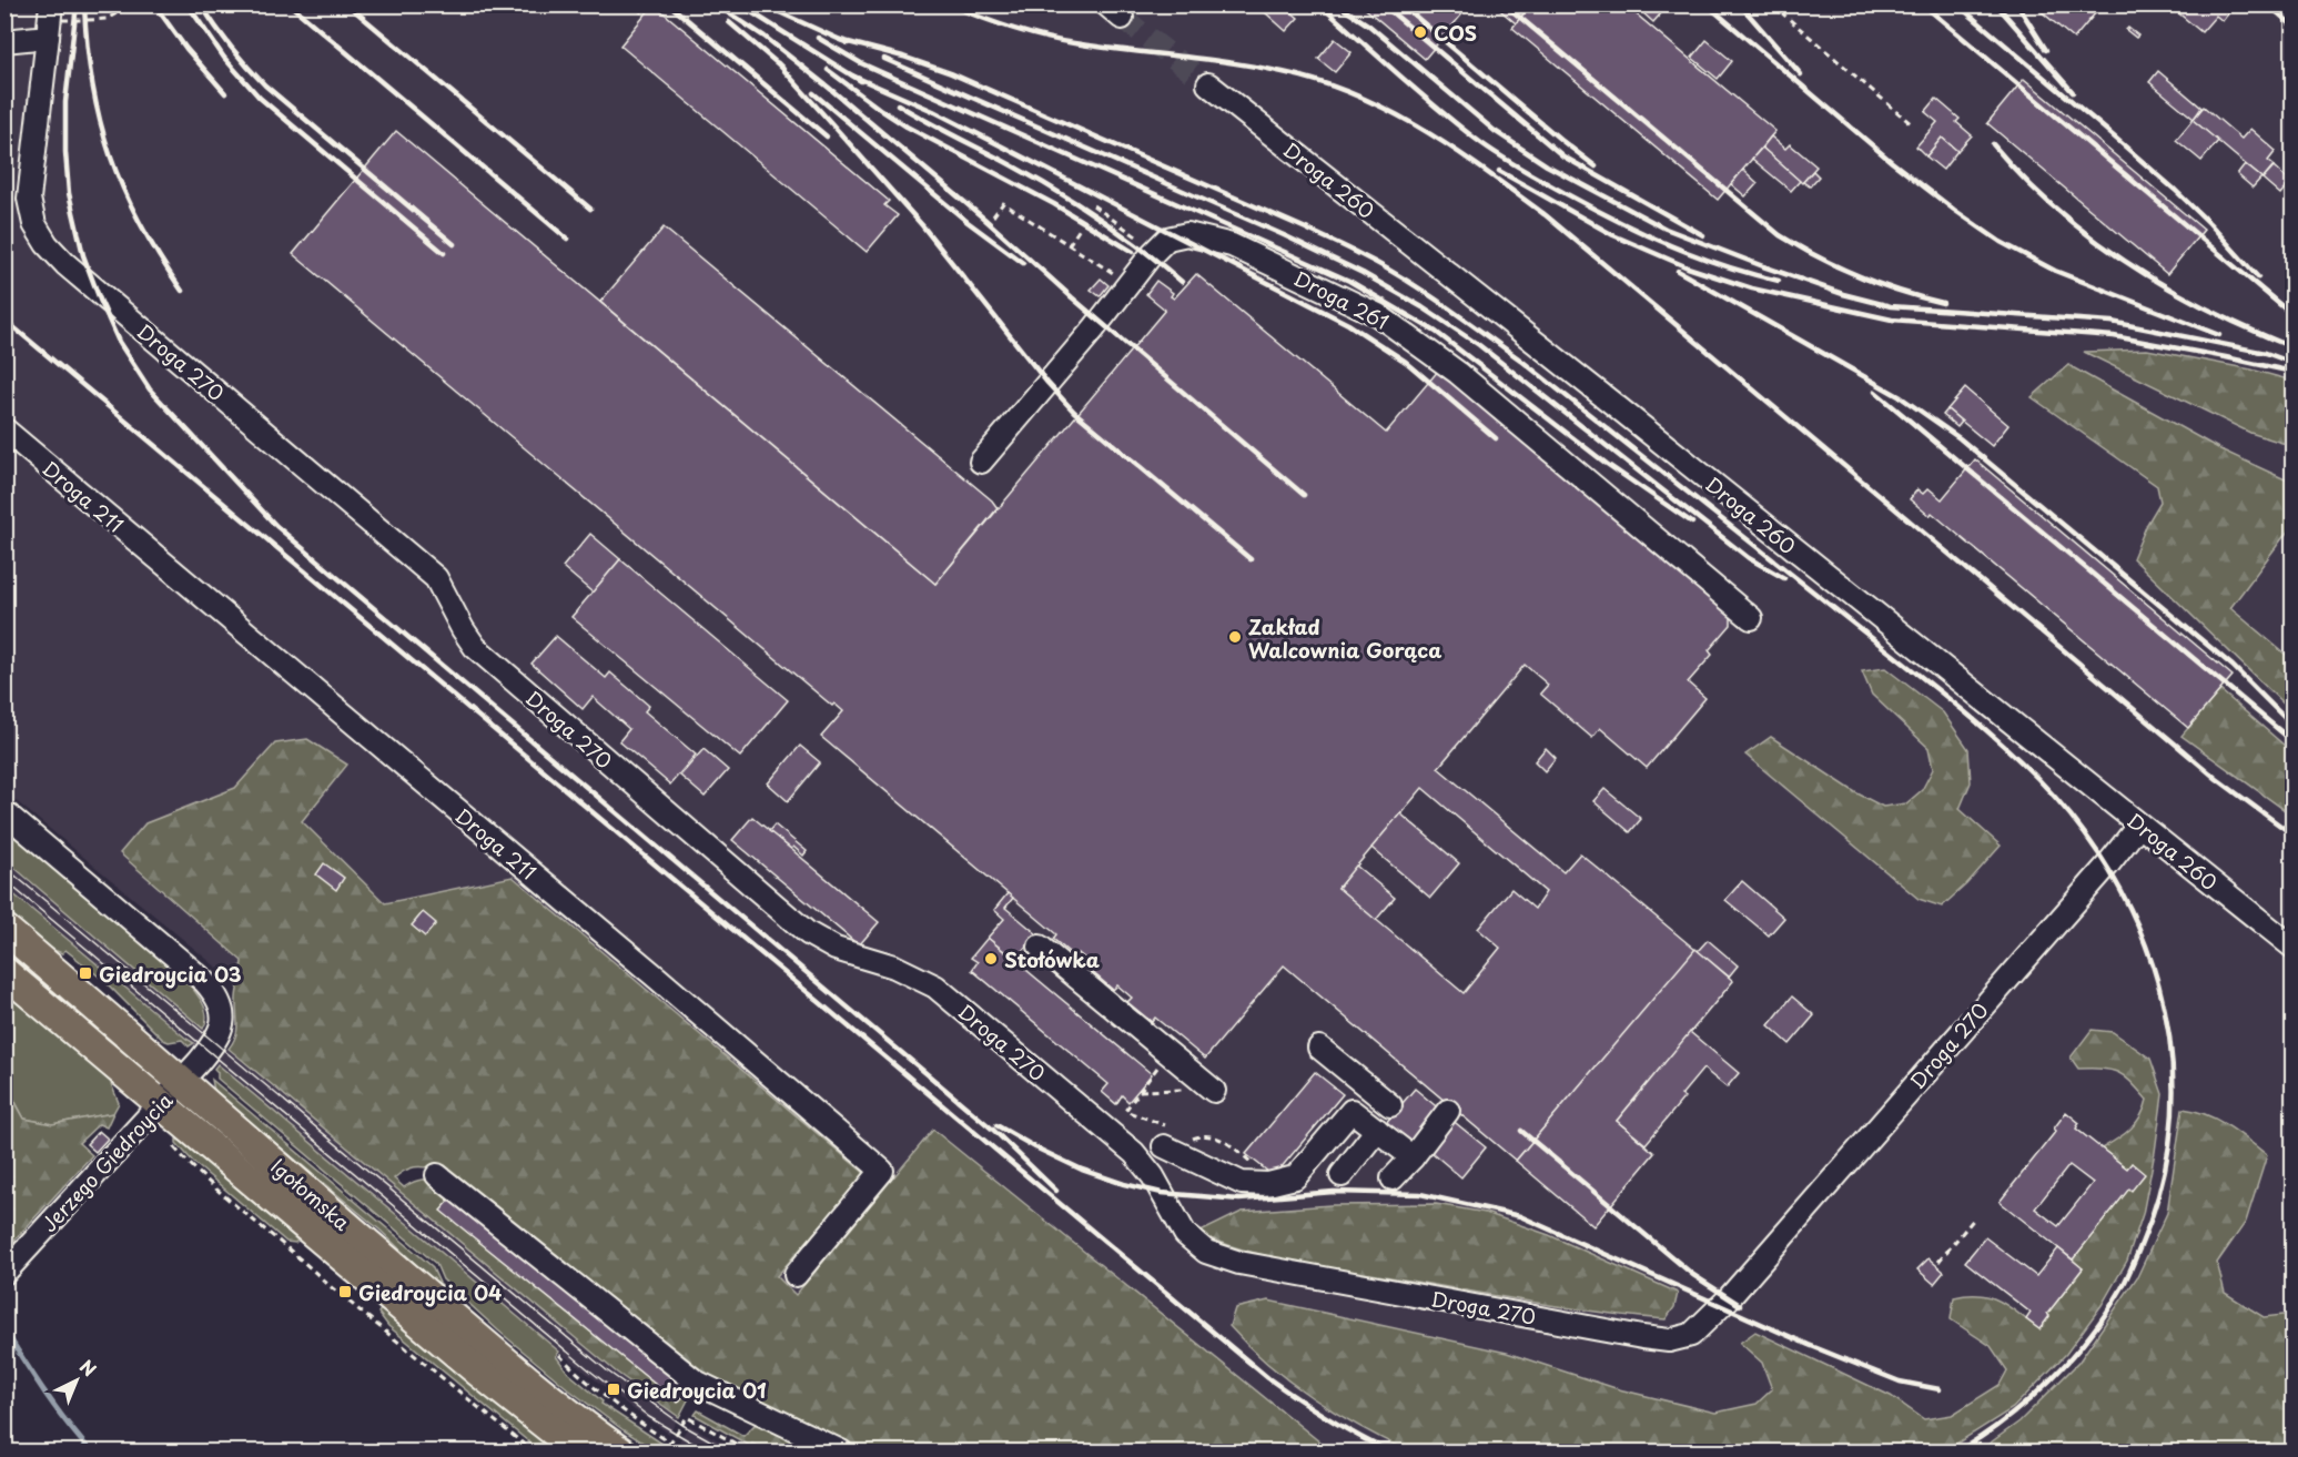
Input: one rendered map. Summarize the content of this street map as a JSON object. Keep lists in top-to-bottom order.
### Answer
{
  "streets": {
    "main road": ["Igołomska"],
    "street": [
      "Droga 260",
      "Droga 261",
      "Droga 270",
      "Droga 211",
      "Jerzego Giedroycia"
    ]
  },
  "crossings": [
    ["Droga 260", "Droga 270"],
    ["Jerzego Giedroycia", "Igołomska"]
  ],
  "places": {
    "other": ["COS", "Zakład Walcownia Gorąca", "Stołówka"],
    "transit": ["Giedroycia 03", "Giedroycia 04", "Giedroycia 01"]
  },
  "north": "top right"
}
